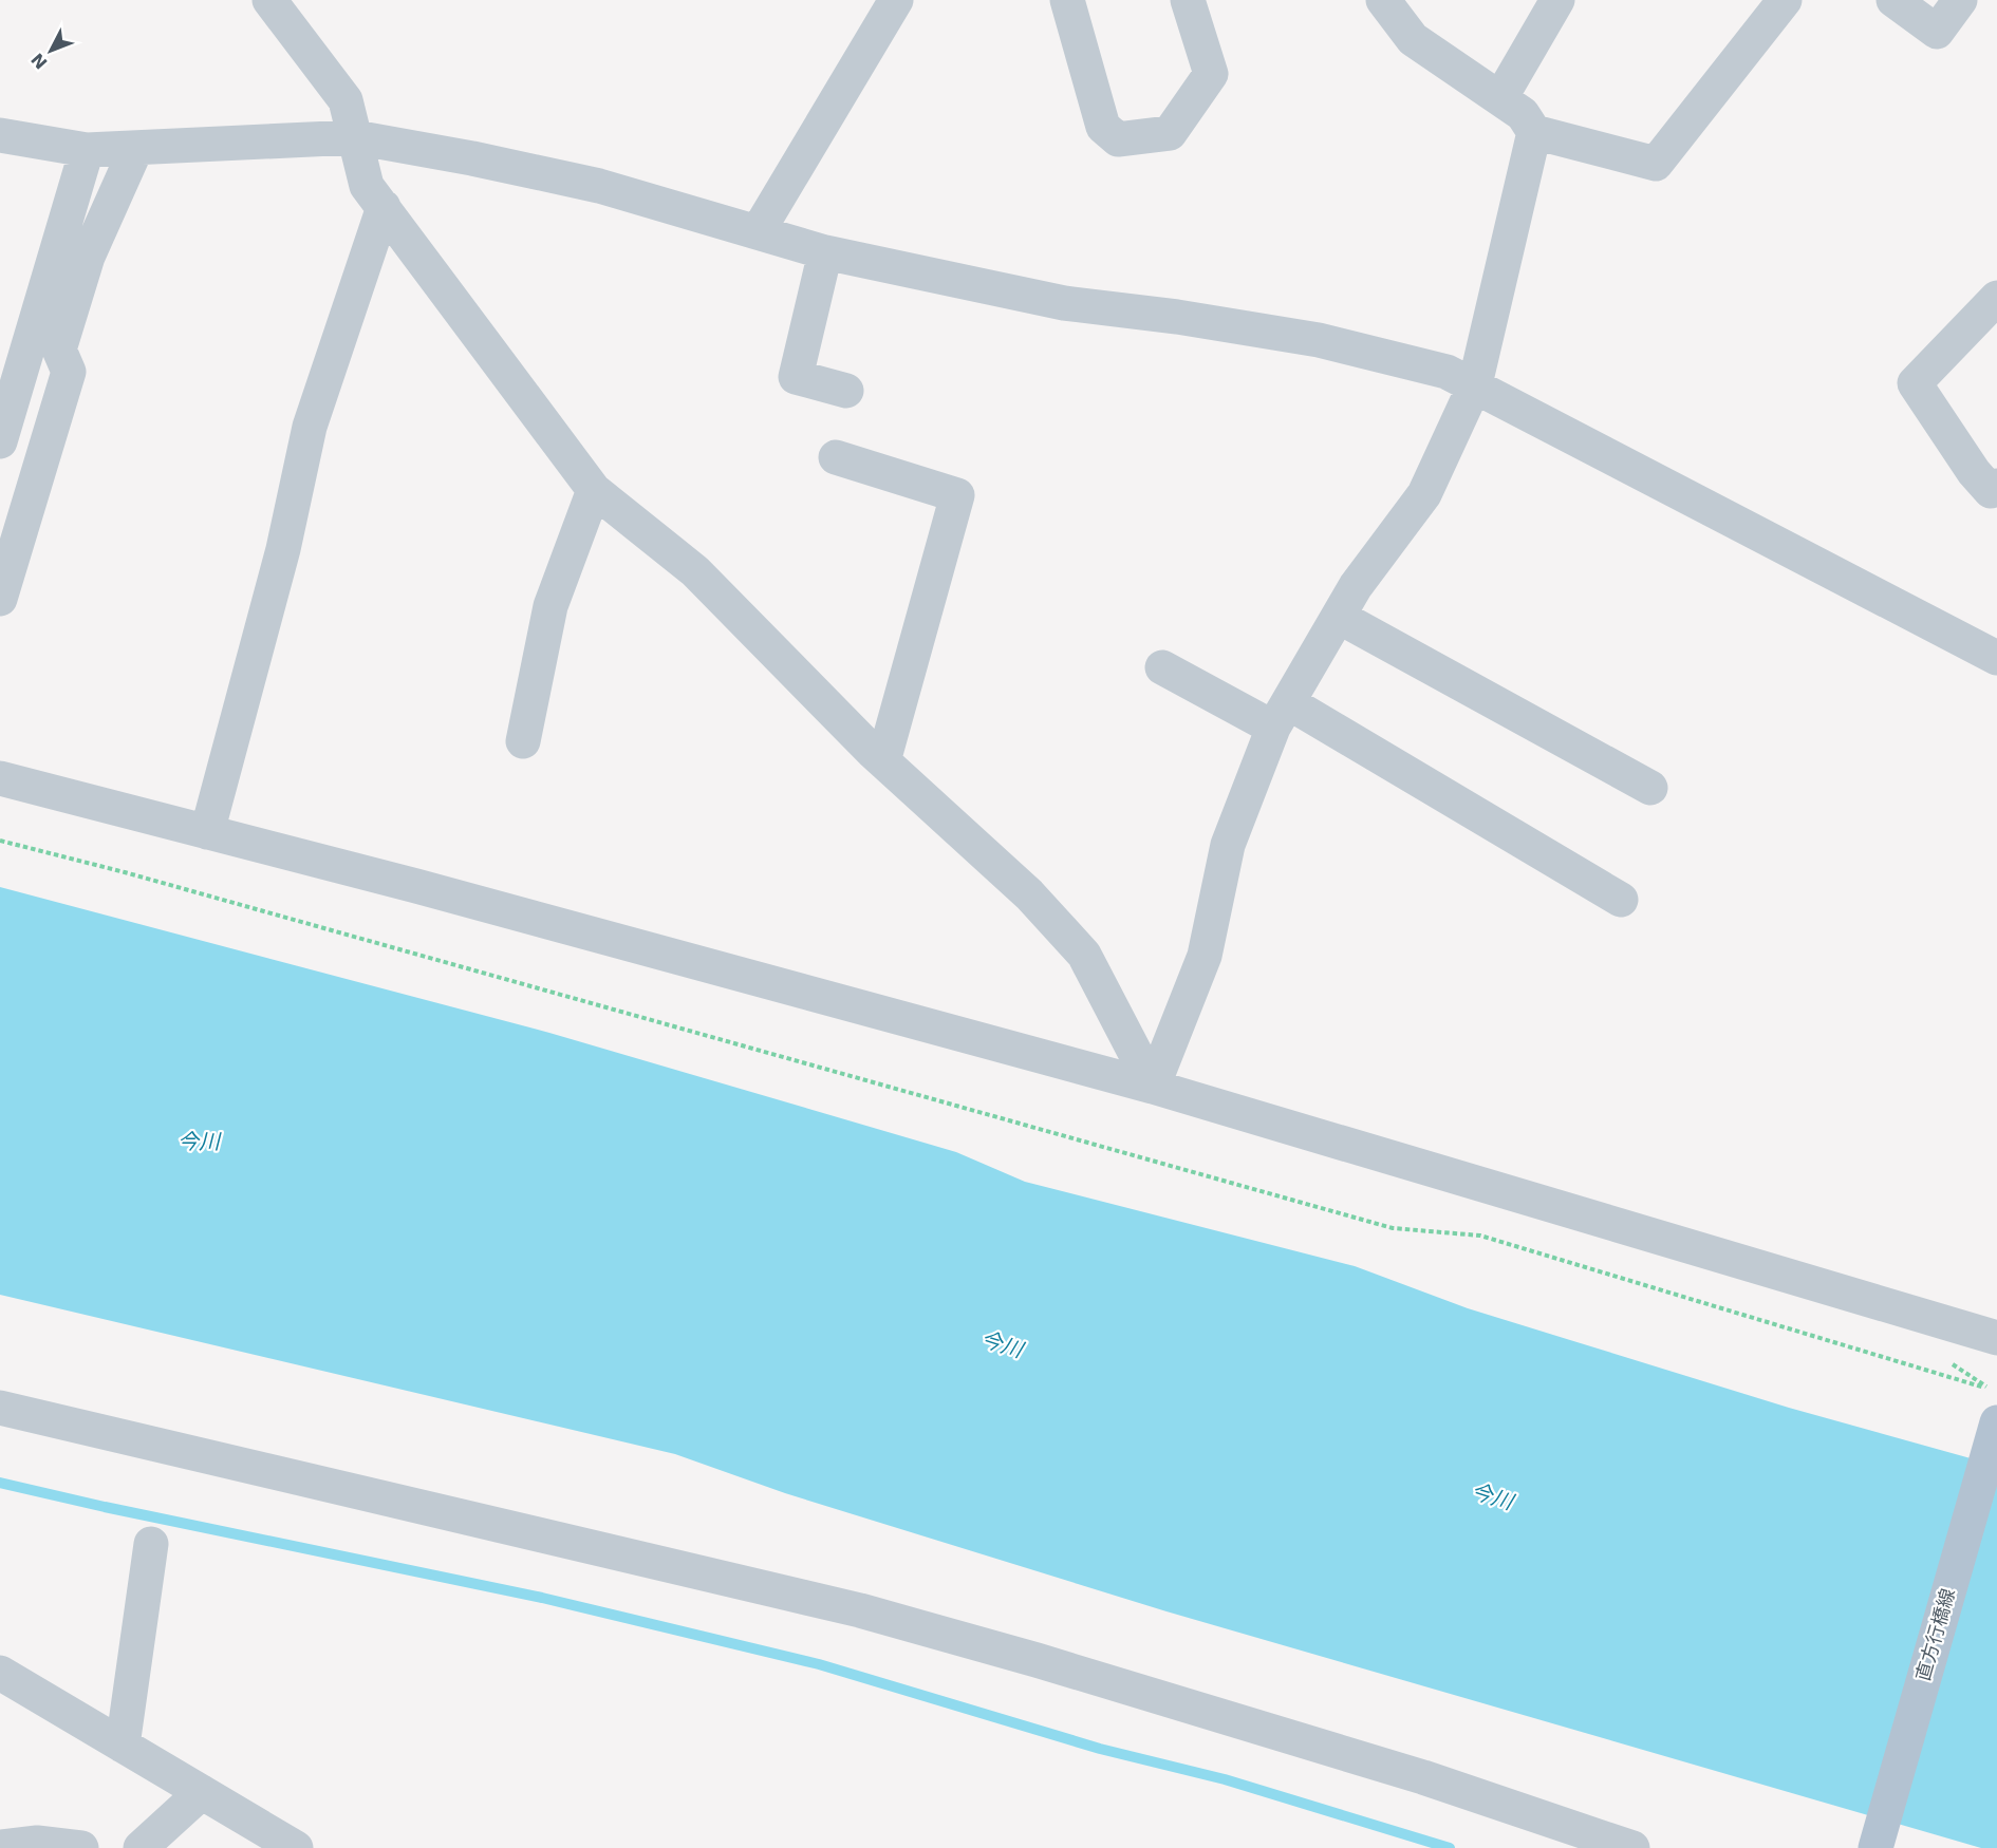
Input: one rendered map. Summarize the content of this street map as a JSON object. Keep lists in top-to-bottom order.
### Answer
{
  "streets": {
    "main road": ["直方行橋線"]
  },
  "water": ["今川"],
  "north": "bottom left"
}
